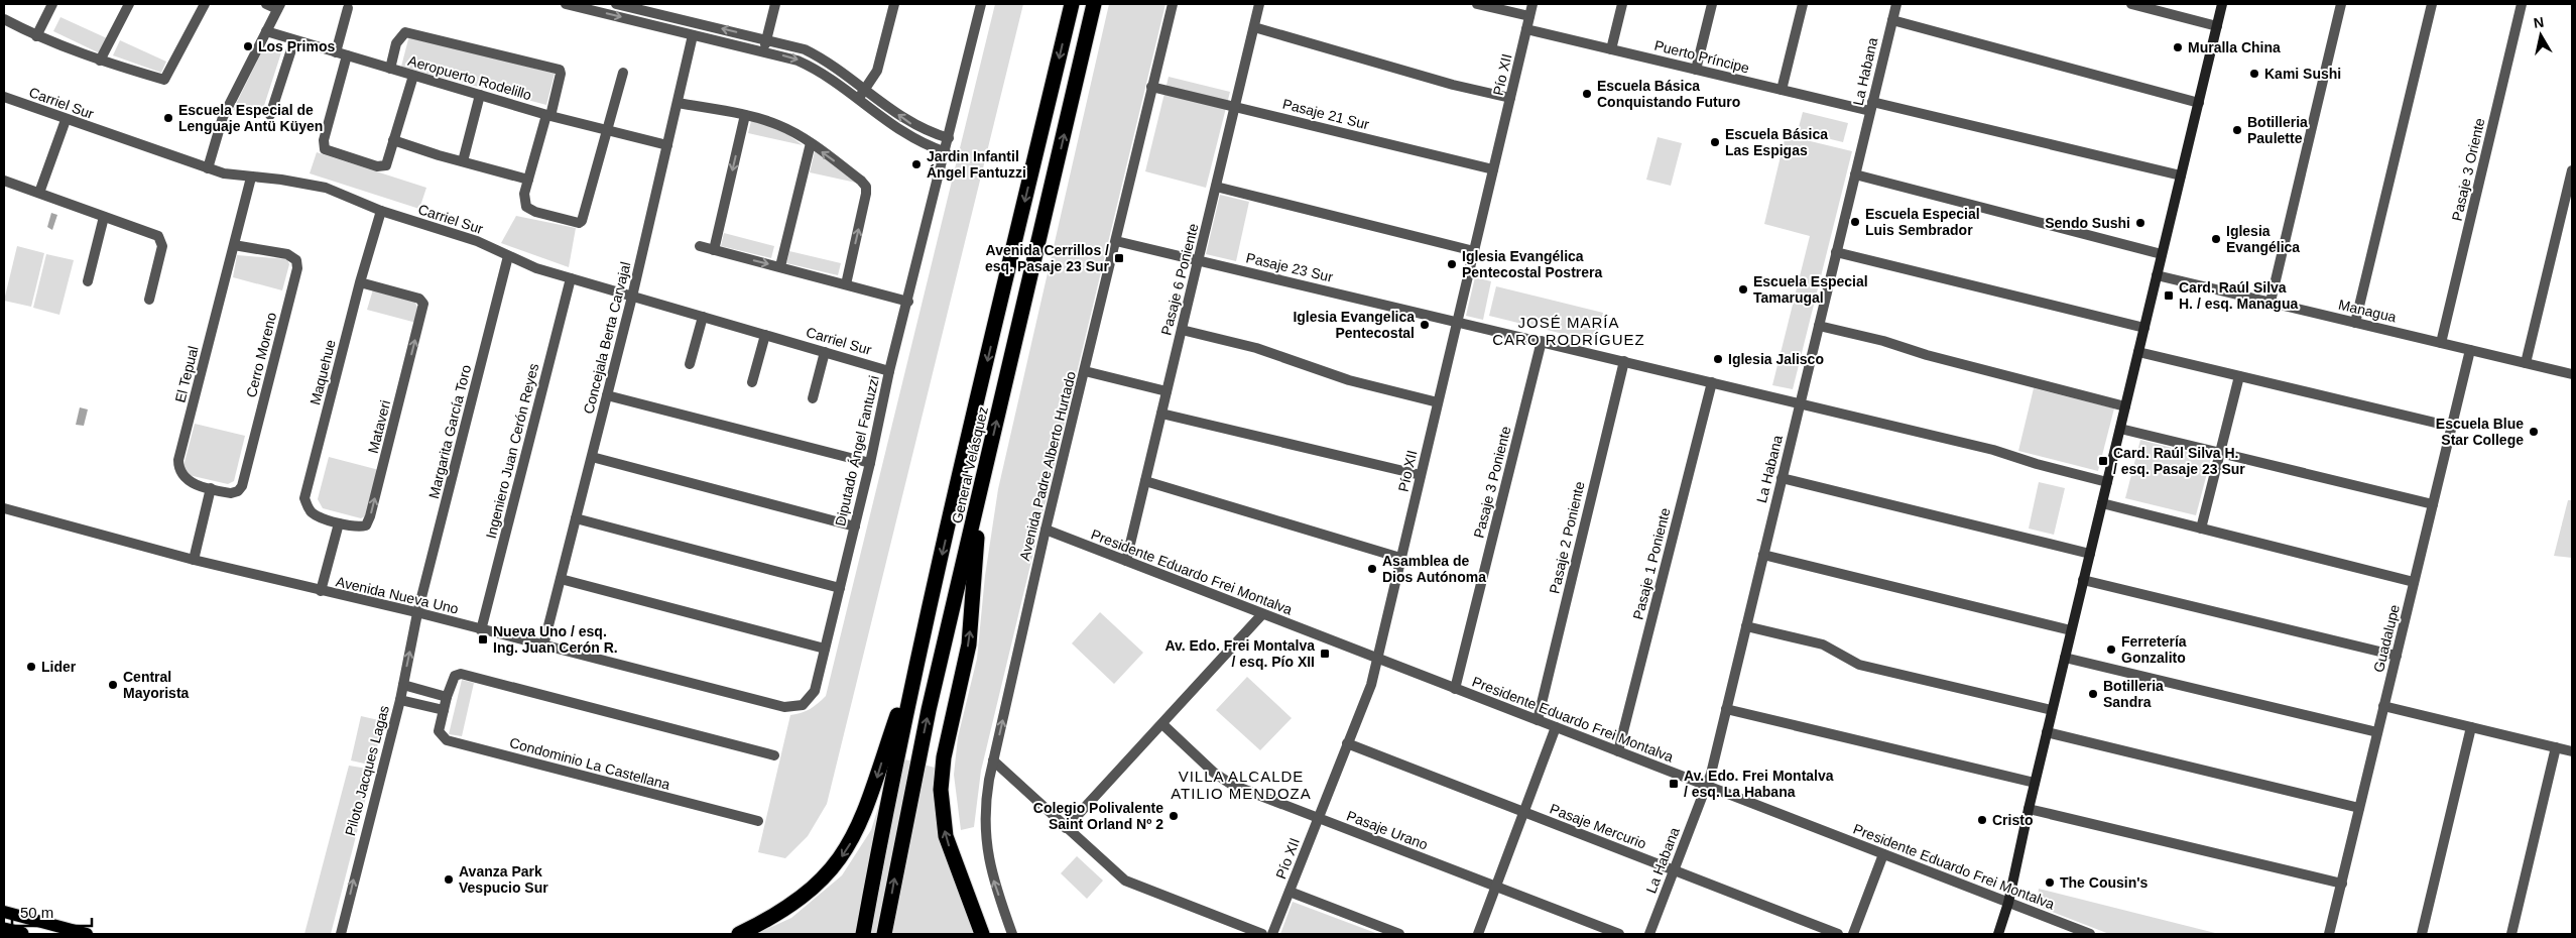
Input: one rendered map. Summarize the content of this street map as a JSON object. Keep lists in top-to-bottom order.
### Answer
{
  "streets": {
    "highway": ["General Velásquez"],
    "street": [
      "Puerto Príncipe",
      "La Habana",
      "Pío XII",
      "Aeropuerto Rodelillo",
      "Carriel Sur",
      "Pasaje 21 Sur",
      "Pasaje 3 Oriente",
      "Pasaje 23 Sur",
      "Pasaje 6 Poniente",
      "Managua",
      "Concejala Berta Carvajal",
      "Cerro Moreno",
      "Maquehue",
      "El Tepual",
      "Mataveri",
      "Margarita García Toro",
      "Ingeniero Juan Cerón Reyes",
      "Diputado Ángel Fantuzzi",
      "Avenida Padre Alberto Hurtado",
      "Pasaje 3 Poniente",
      "Pasaje 2 Poniente",
      "Pasaje 1 Poniente",
      "Presidente Eduardo Frei Montalva",
      "Avenida Nueva Uno",
      "Guadalupe",
      "Condominio La Castellana",
      "Piloto Jacques Lagas",
      "Pasaje Mercurio",
      "Pasaje Urano"
    ]
  },
  "crossings": [
    ["Puerto Príncipe", "La Habana"],
    ["Puerto Príncipe", "Pío XII"],
    ["La Habana", "Pasaje 23 Sur"],
    ["La Habana", "Presidente Eduardo Frei Montalva"],
    ["La Habana", "Pasaje Mercurio"],
    ["Pío XII", "Pasaje 21 Sur"],
    ["Pío XII", "Pasaje 23 Sur"],
    ["Pío XII", "Presidente Eduardo Frei Montalva"],
    ["Pío XII", "Pasaje Mercurio"],
    ["Pío XII", "Pasaje Urano"],
    ["Aeropuerto Rodelillo", "Concejala Berta Carvajal"],
    ["Carriel Sur", "Concejala Berta Carvajal"],
    ["Carriel Sur", "Maquehue"],
    ["Carriel Sur", "El Tepual"],
    ["Carriel Sur", "Margarita García Toro"],
    ["Carriel Sur", "Ingeniero Juan Cerón Reyes"],
    ["Carriel Sur", "Diputado Ángel Fantuzzi"],
    ["Pasaje 21 Sur", "Pasaje 6 Poniente"],
    ["Pasaje 21 Sur", "Avenida Padre Alberto Hurtado"],
    ["Pasaje 3 Oriente", "Managua"],
    ["Pasaje 23 Sur", "Pasaje 6 Poniente"],
    ["Pasaje 23 Sur", "Avenida Padre Alberto Hurtado"],
    ["Pasaje 23 Sur", "Pasaje 3 Poniente"],
    ["Pasaje 23 Sur", "Pasaje 2 Poniente"],
    ["Pasaje 23 Sur", "Pasaje 1 Poniente"],
    ["Pasaje 6 Poniente", "Presidente Eduardo Frei Montalva"],
    ["Managua", "Guadalupe"],
    ["Concejala Berta Carvajal", "Avenida Nueva Uno"],
    ["Cerro Moreno", "El Tepual"],
    ["Maquehue", "Mataveri"],
    ["Margarita García Toro", "Avenida Nueva Uno"],
    ["Margarita García Toro", "Piloto Jacques Lagas"],
    ["Ingeniero Juan Cerón Reyes", "Avenida Nueva Uno"],
    ["Diputado Ángel Fantuzzi", "Avenida Nueva Uno"],
    ["Avenida Padre Alberto Hurtado", "Presidente Eduardo Frei Montalva"],
    ["Pasaje 3 Poniente", "Presidente Eduardo Frei Montalva"],
    ["Pasaje 2 Poniente", "Presidente Eduardo Frei Montalva"],
    ["Pasaje 1 Poniente", "Presidente Eduardo Frei Montalva"],
    ["Avenida Nueva Uno", "Piloto Jacques Lagas"]
  ],
  "one_way": ["Avenida Padre Alberto Hurtado", "Piloto Jacques Lagas"],
  "districts": ["JOSÉ MARÍA CARO RODRÍGUEZ", "VILLA ALCALDE ATILIO MENDOZA"],
  "places": {
    "other": [
      "Los Primos",
      "Muralla China",
      "Kami Sushi",
      "Escuela Básica Conquistando Futuro",
      "Escuela Especial de Lenguaje Antü Küyen",
      "Botilleria Paulette",
      "Escuela Básica Las Espigas",
      "Jardin Infantil Ángel Fantuzzi",
      "Escuela Especial Luis Sembrador",
      "Sendo Sushi",
      "Iglesia Evangélica",
      "Iglesia Evangélica Pentecostal Postrera",
      "Escuela Especial Tamarugal",
      "Iglesia Evangelica Pentecostal",
      "Iglesia Jalisco",
      "Escuela Blue Star College",
      "Asamblea de Dios Autónoma",
      "Ferretería Gonzalito",
      "Lider",
      "Central Mayorista",
      "Botilleria Sandra",
      "Colegio Polivalente Saint Orland Nº 2",
      "Cristo",
      "Avanza Park Vespucio Sur",
      "The Cousin's"
    ],
    "transit": [
      "Avenida Cerrillos / esq. Pasaje 23 Sur",
      "Card. Raúl Silva H. / esq. Managua",
      "Card. Raúl Silva H. / esq. Pasaje 23 Sur",
      "Nueva Uno / esq. Ing. Juan Cerón R.",
      "Av. Edo. Frei Montalva / esq. Pío XII",
      "Av. Edo. Frei Montalva / esq. La Habana"
    ]
  },
  "scale_bar": "50 m",
  "north": "top"
}
